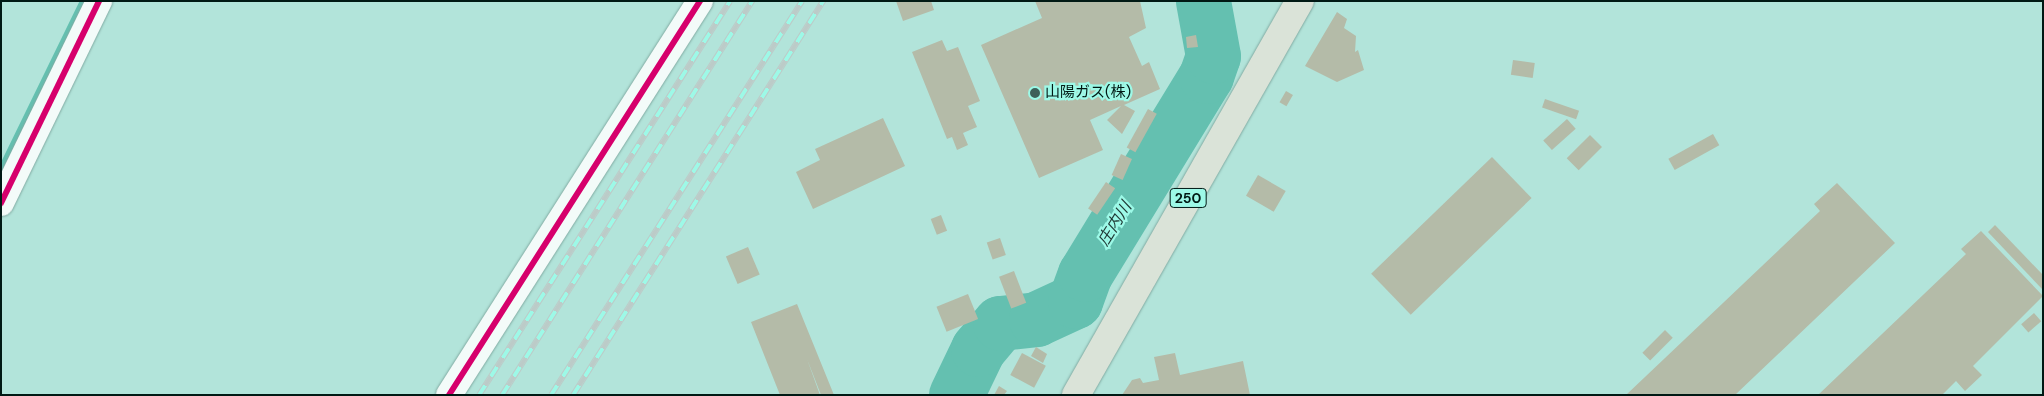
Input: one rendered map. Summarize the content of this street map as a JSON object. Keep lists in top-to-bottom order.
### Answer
{
  "streets": {
    "highway": ["250"]
  },
  "water": ["庄内川"],
  "places": ["山陽ガス(株)"]
}
